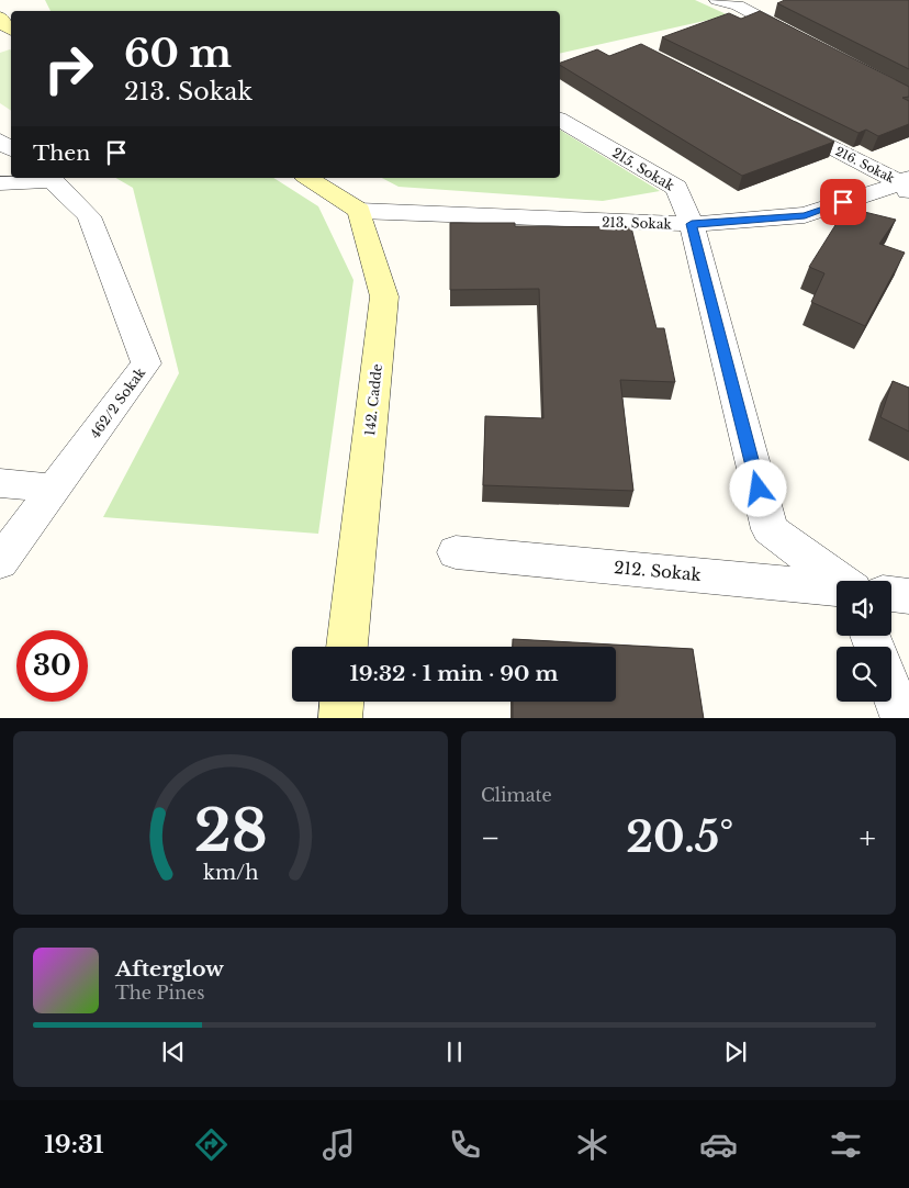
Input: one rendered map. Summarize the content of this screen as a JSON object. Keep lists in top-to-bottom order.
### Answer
{
  "streets": {
    "street": [
      "216. Sokak",
      "215. Sokak",
      "213. Sokak",
      "142. Cadde",
      "462/2 Sokak",
      "212. Sokak"
    ]
  },
  "crossings": [
    ["216. Sokak", "213. Sokak"],
    ["215. Sokak", "213. Sokak"],
    ["213. Sokak", "142. Cadde"]
  ],
  "page": {
    "turn": ["60 m", "213. Sokak"],
    "then": "Then",
    "limit": "30",
    "trip": "19:32 · 1 min · 90 m",
    "tile": "Climate",
    "heat": ["−", "20.5°", "+"],
    "song": ["Afterglow", "The Pines"],
    "tabs": "19:31",
    "gauge": ["28", "km/h"]
  }
}
